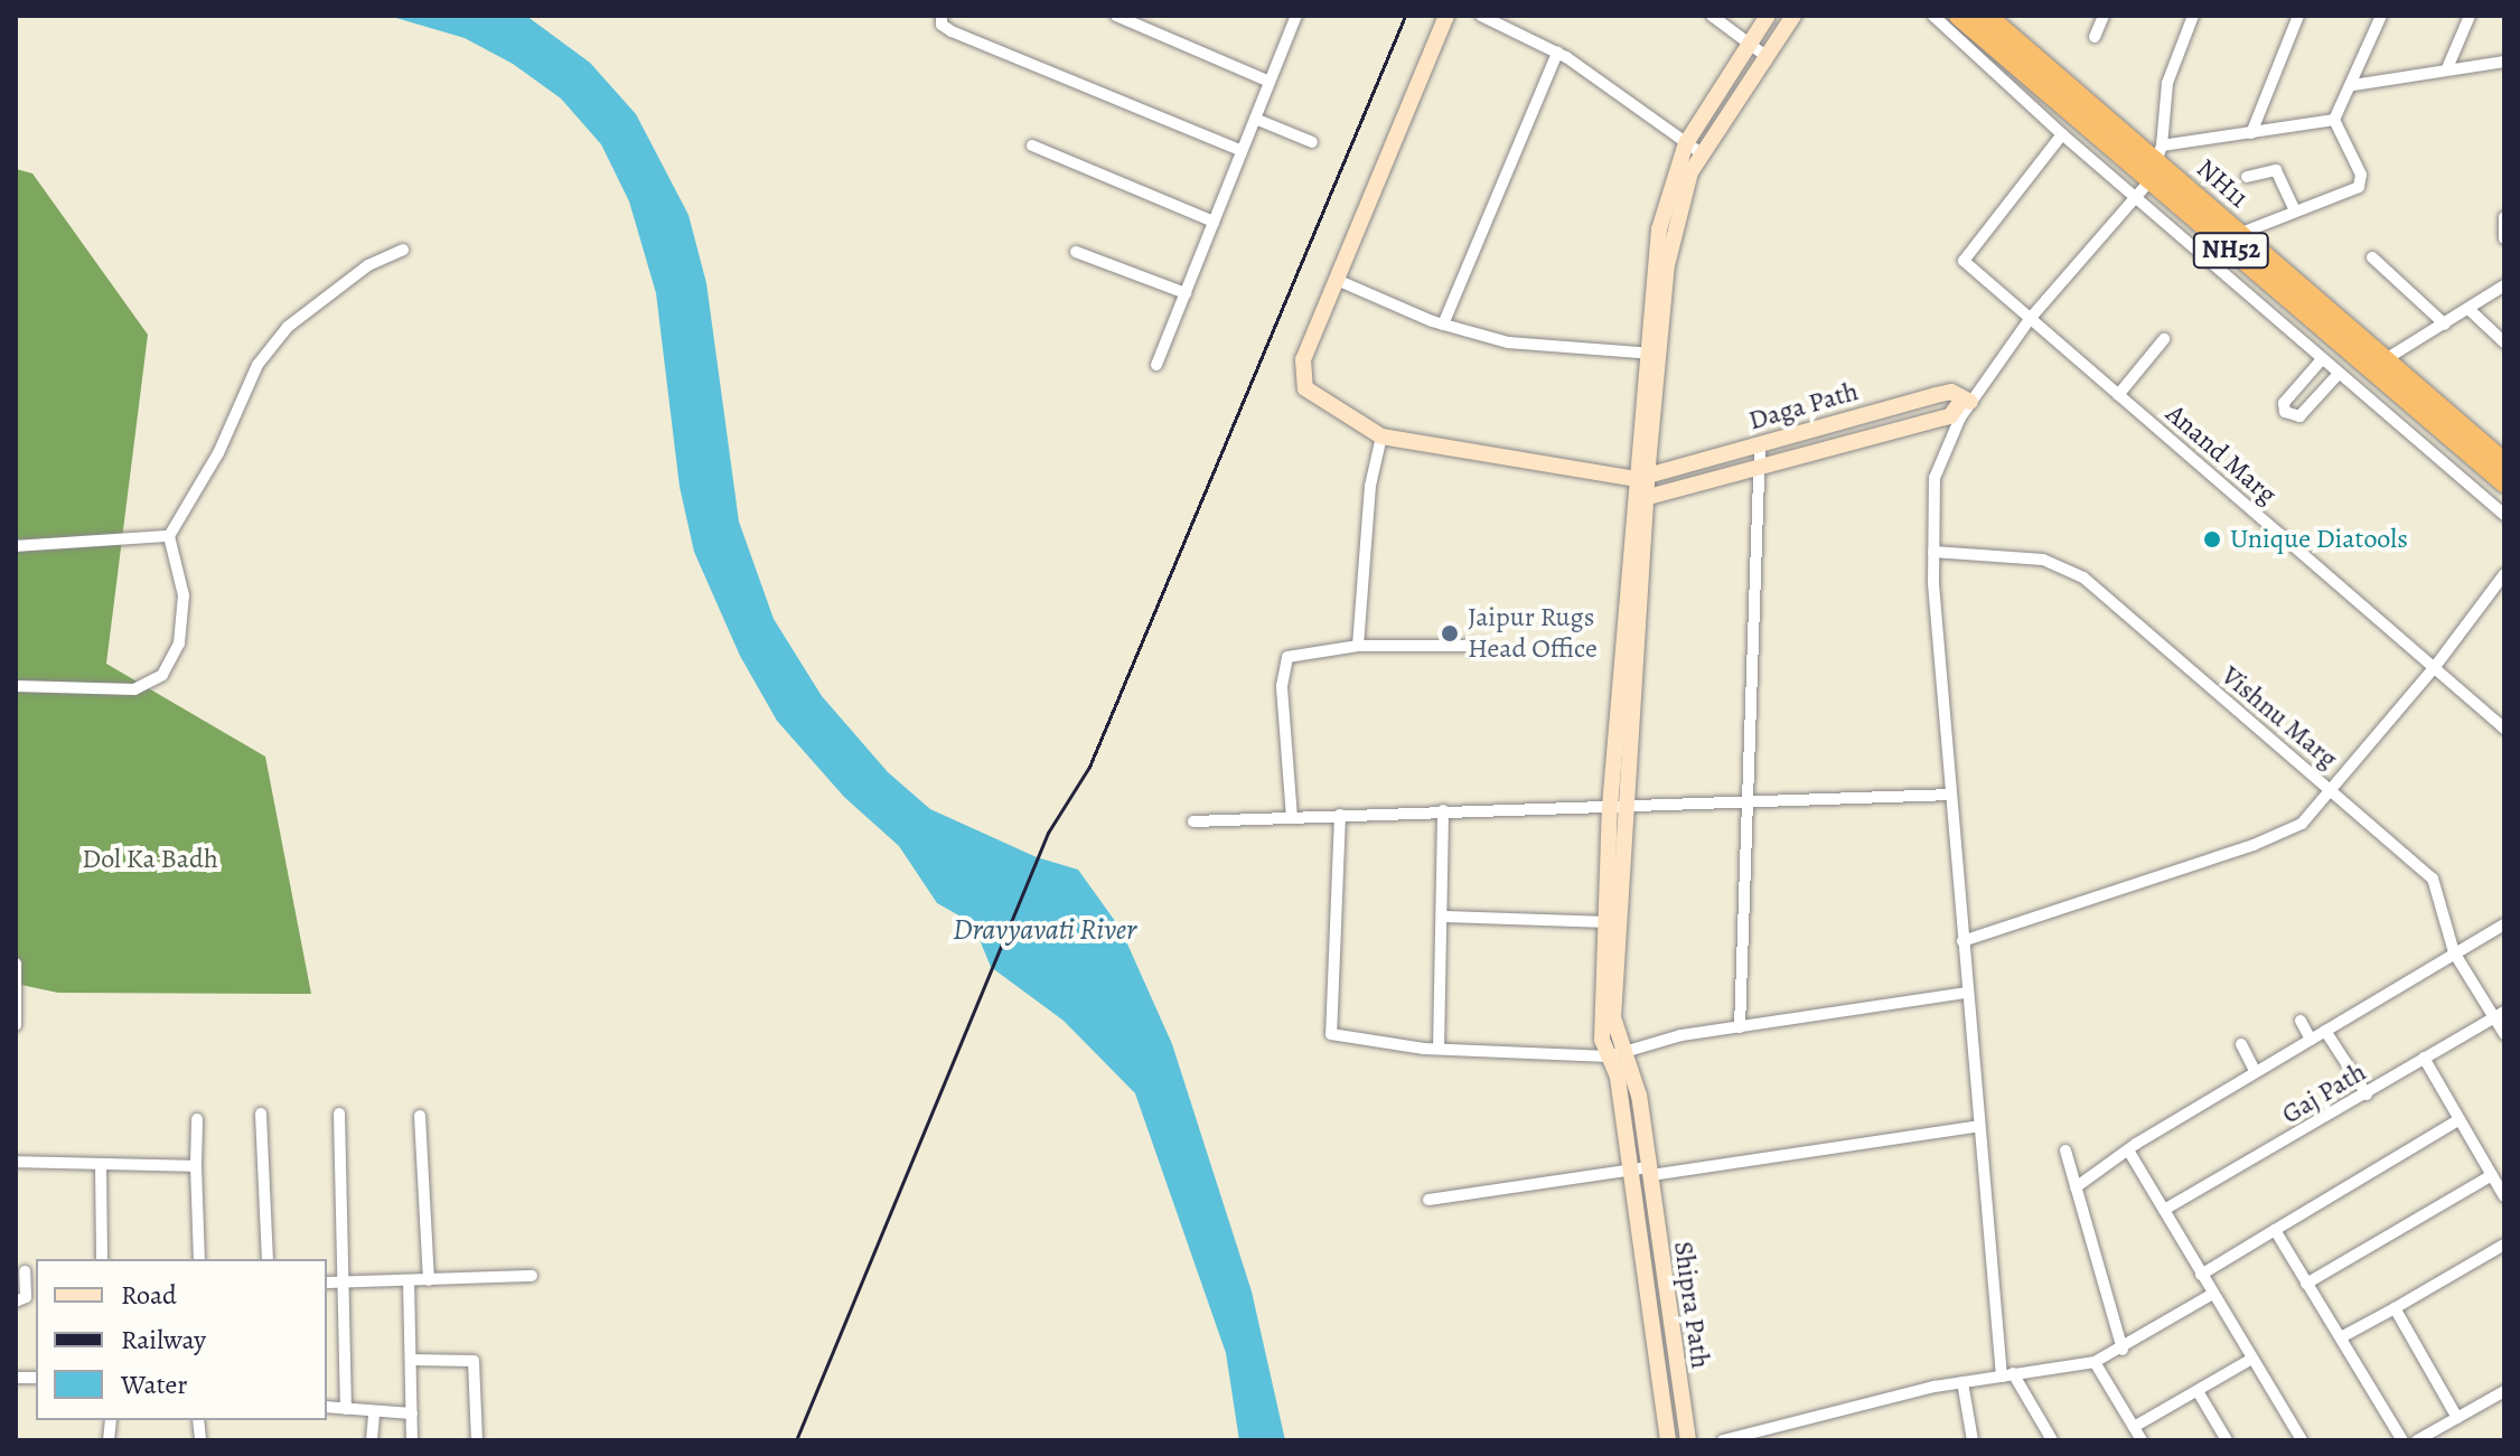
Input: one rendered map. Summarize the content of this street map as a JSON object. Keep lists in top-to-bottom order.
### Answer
{
  "streets": {
    "highway": ["NH11", "NH52"],
    "street": [
      "Daga Path",
      "Anand Marg",
      "Vishnu Marg",
      "Gaj Path",
      "Shipra Path"
    ]
  },
  "crossings": [
    ["NH11", "NH52"],
    ["Vishnu Marg", "Gaj Path"]
  ],
  "water": ["Dravyavati River"],
  "parks": ["Dol Ka Badh"],
  "places": ["Unique Diatools", "Jaipur Rugs Head Office"],
  "legend": ["Road", "Railway", "Water"]
}
